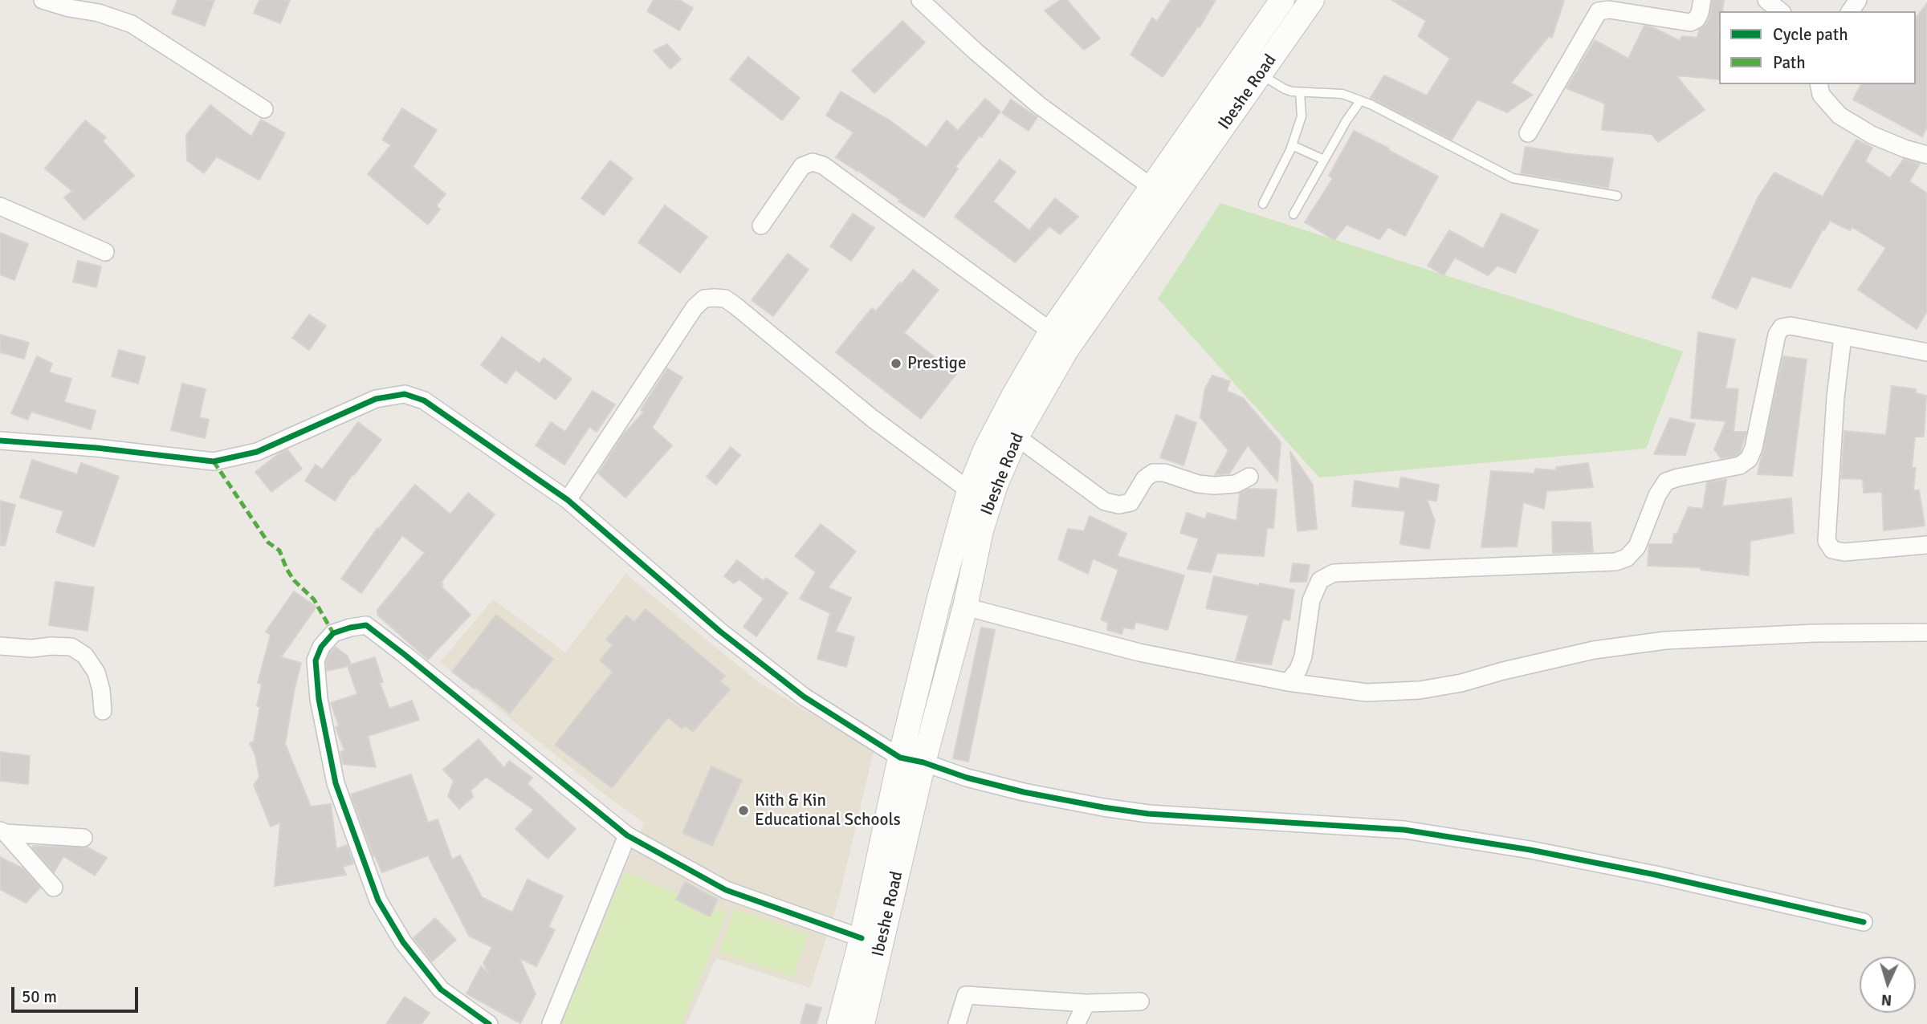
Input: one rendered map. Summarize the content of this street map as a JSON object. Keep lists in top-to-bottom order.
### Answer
{
  "streets": {
    "main road": ["Ibeshe Road"]
  },
  "places": ["Prestige", "Kith & Kin Educational Schools"],
  "legend": ["Cycle path", "Path"],
  "scale_bar": "50 m",
  "north": "bottom"
}
